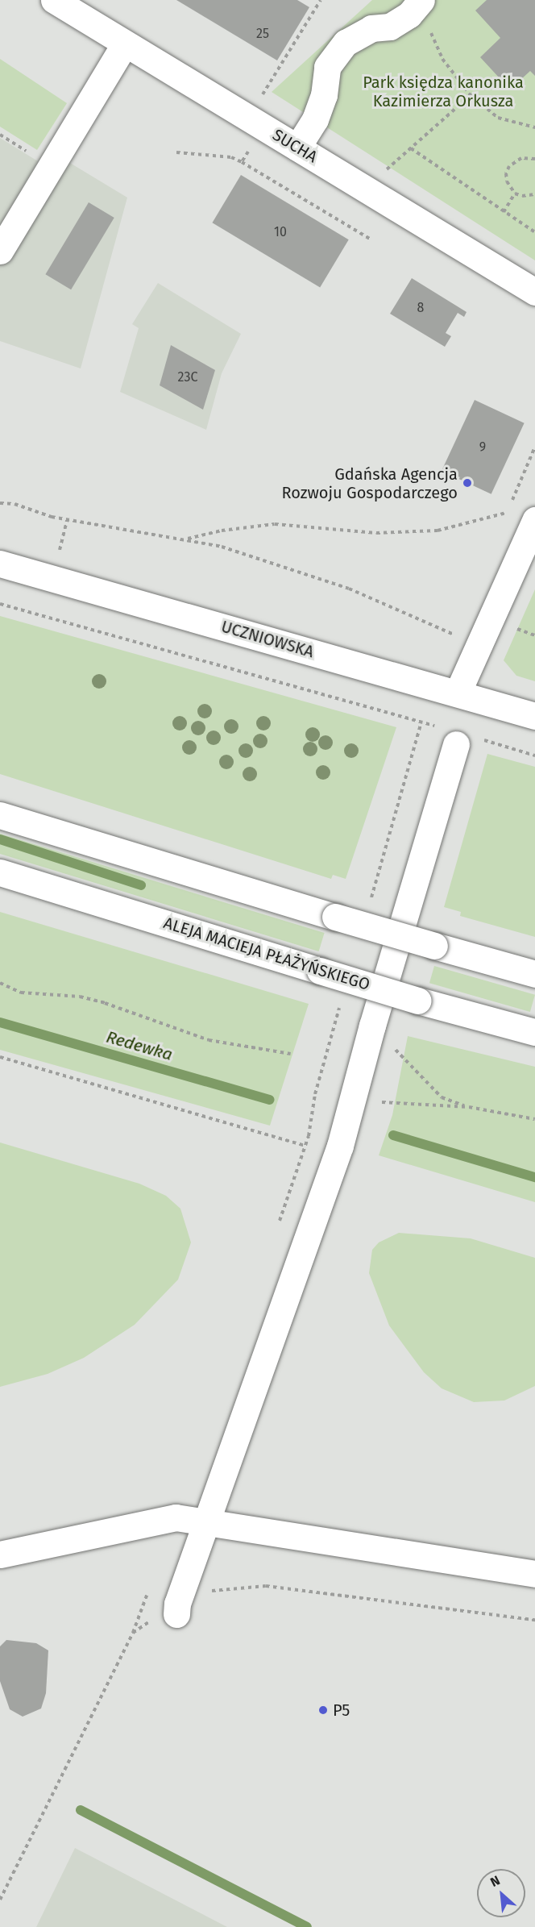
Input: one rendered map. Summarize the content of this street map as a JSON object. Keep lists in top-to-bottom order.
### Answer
{
  "streets": {
    "street": ["SUCHA", "UCZNIOWSKA", "ALEJA MACIEJA PŁAŻYŃSKIEGO"]
  },
  "water": ["Redewka"],
  "parks": ["Park księdza kanonika Kazimierza Orkusza"],
  "places": ["Gdańska Agencja Rozwoju Gospodarczego", "P5"],
  "house_numbers": [
    "25",
    "10",
    "8",
    "23C",
    "9"
  ],
  "north": "top left"
}
